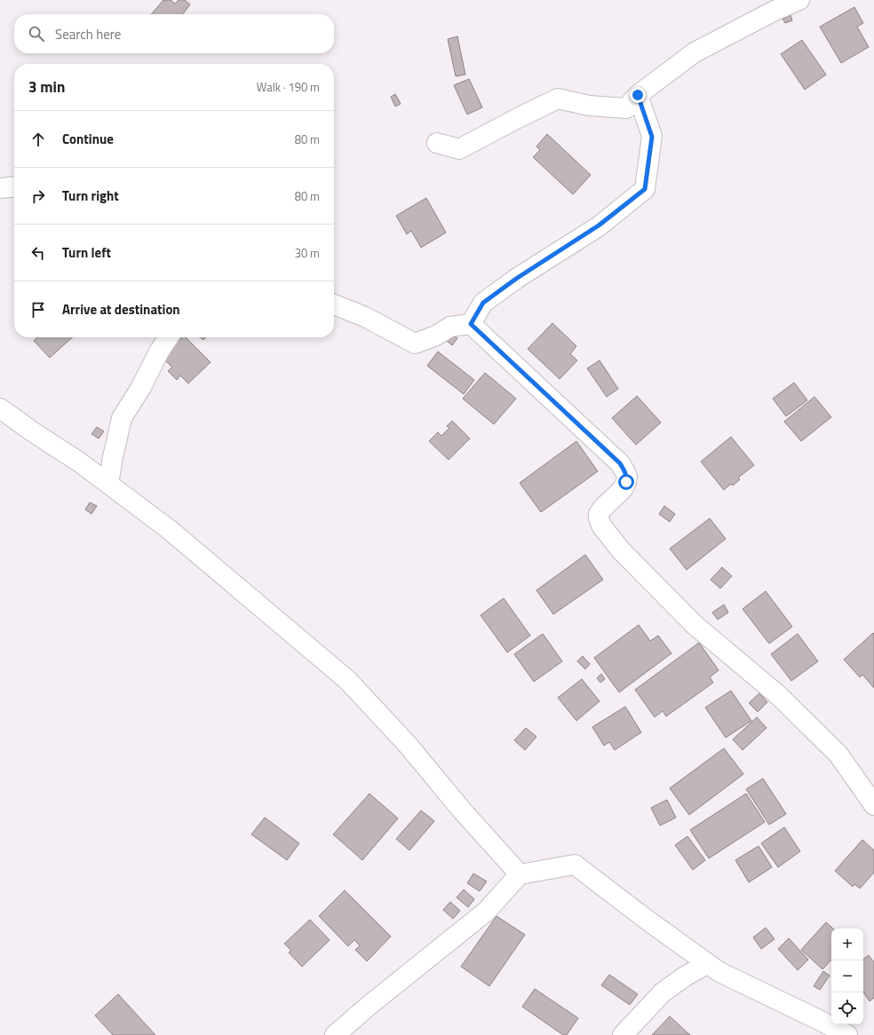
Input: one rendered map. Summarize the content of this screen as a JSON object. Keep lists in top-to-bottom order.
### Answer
{
  "page": {
    "search": "Search here",
    "heading": ["3 min", "Walk · 190 m"],
    "list": [
      ["Continue", "80 m"],
      ["Turn right", "80 m"],
      ["Turn left", "30 m"],
      "Arrive at destination"
    ],
    "map_buttons": ["+", "−"]
  }
}
